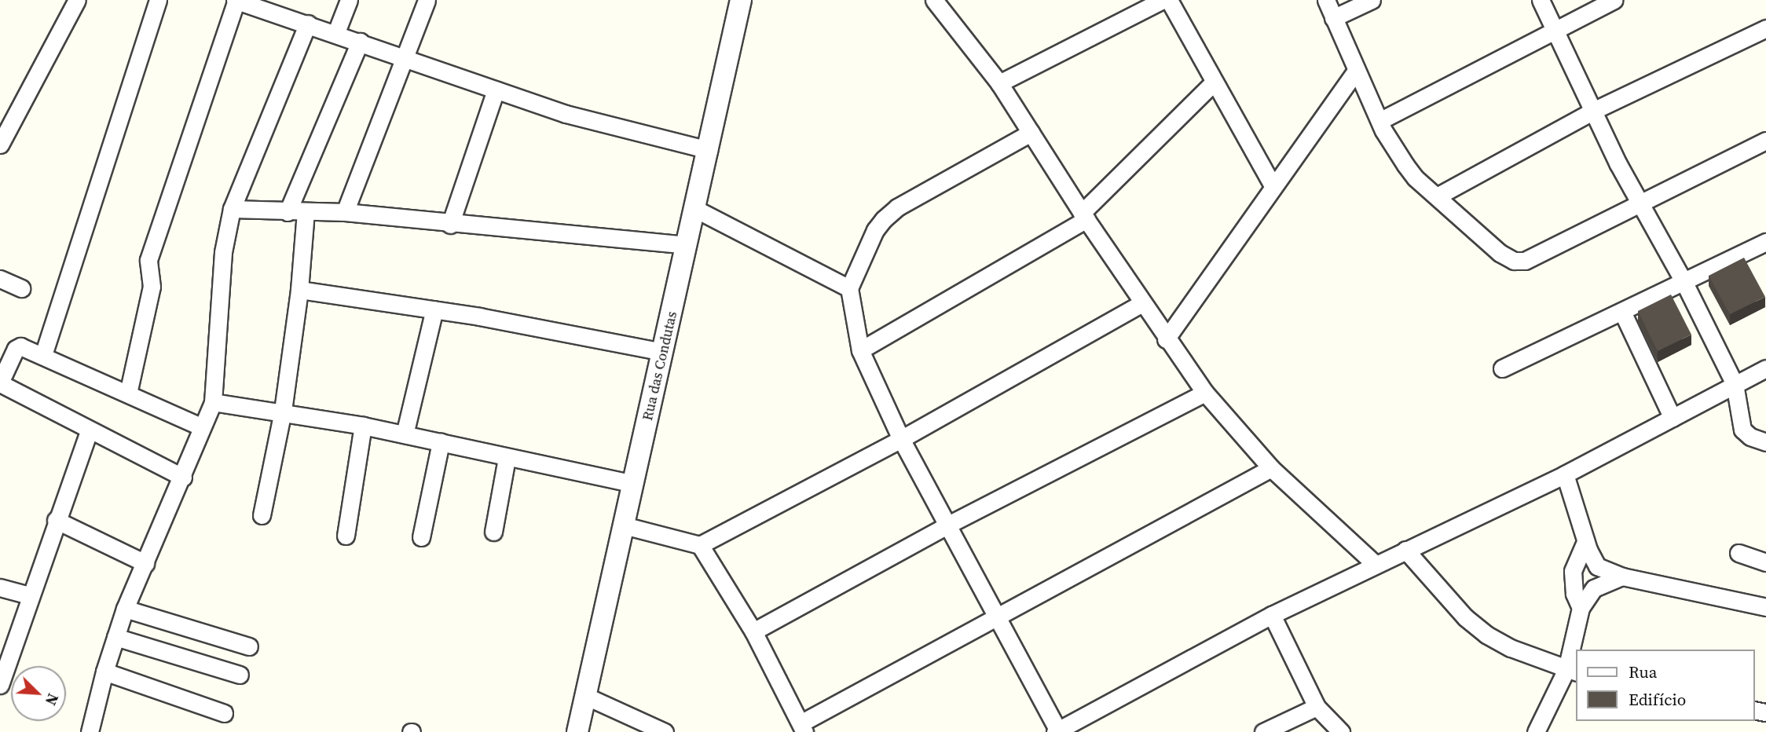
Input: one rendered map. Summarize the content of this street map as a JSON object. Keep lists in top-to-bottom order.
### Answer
{
  "streets": {
    "street": ["Rua das Condutas"]
  },
  "legend": ["Rua", "Edifício"],
  "north": "bottom right"
}
